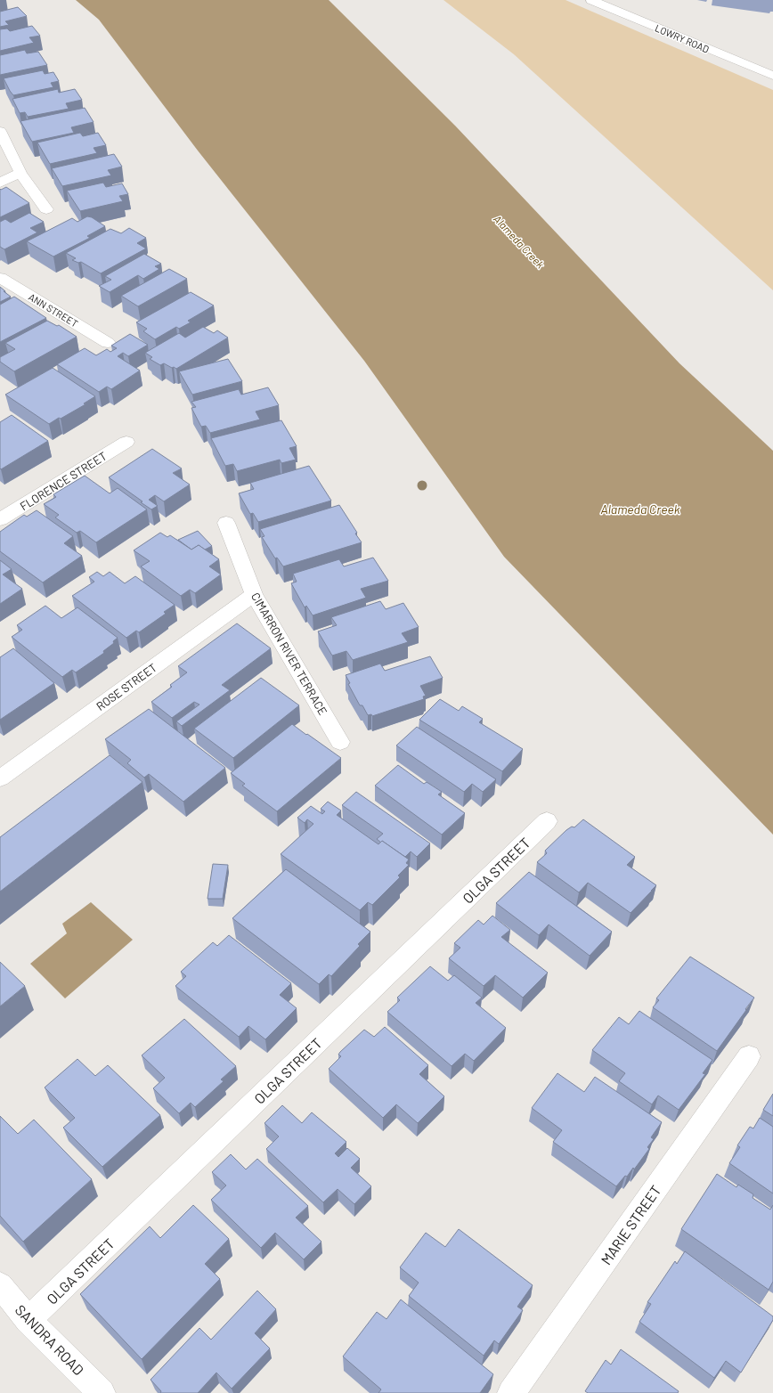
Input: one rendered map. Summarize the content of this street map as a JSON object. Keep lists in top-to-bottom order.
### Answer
{
  "streets": {
    "street": [
      "LOWRY ROAD",
      "ANN STREET",
      "FLORENCE STREET",
      "CIMARRON RIVER TERRACE",
      "ROSE STREET",
      "OLGA STREET",
      "MARIE STREET",
      "SANDRA ROAD"
    ]
  },
  "crossings": [
    ["CIMARRON RIVER TERRACE", "ROSE STREET"],
    ["OLGA STREET", "SANDRA ROAD"]
  ],
  "water": ["Alameda Creek"]
}
